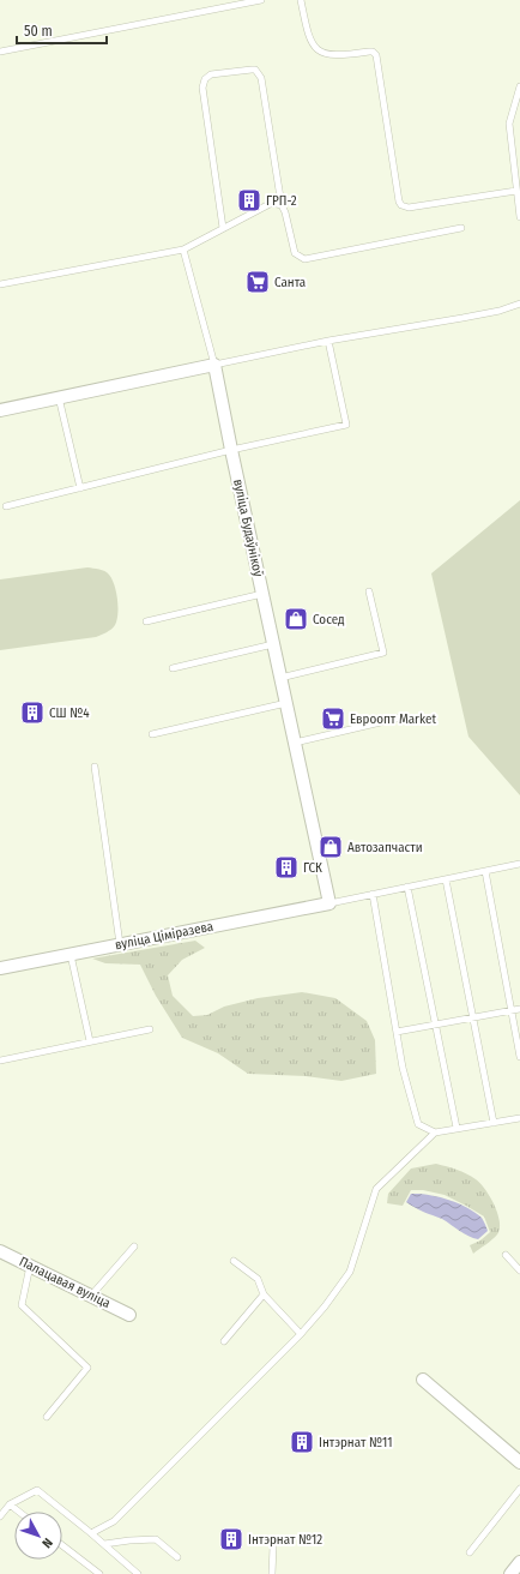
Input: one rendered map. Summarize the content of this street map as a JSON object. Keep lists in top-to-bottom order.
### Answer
{
  "streets": {
    "street": ["вуліца Будаўнікоў", "вуліца Ціміразева", "Палацавая вуліца"]
  },
  "crossings": [
    ["вуліца Будаўнікоў", "вуліца Ціміразева"]
  ],
  "places": {
    "building": [
      "ГРП-2",
      "СШ №4",
      "ГСК",
      "Інтэрнат №11",
      "Інтэрнат №12"
    ],
    "supermarket": ["Санта", "Евроопт Market"],
    "shop": ["Сосед", "Автозапчасти"]
  },
  "scale_bar": "50 m",
  "north": "bottom right"
}
